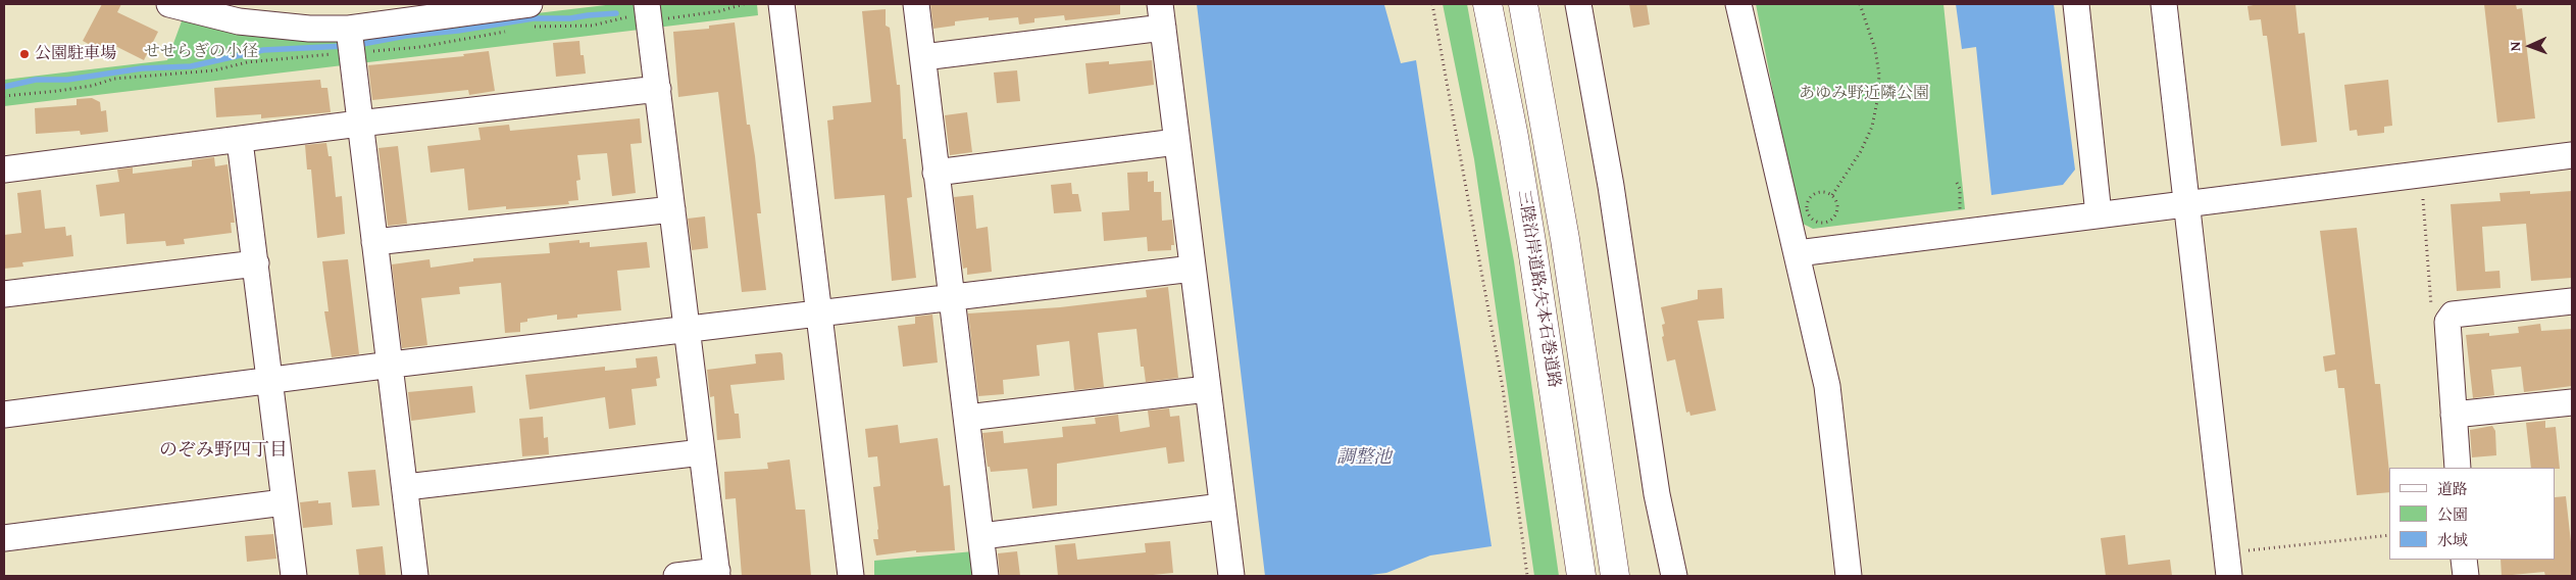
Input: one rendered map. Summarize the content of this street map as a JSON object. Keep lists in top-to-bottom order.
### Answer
{
  "streets": {
    "highway": ["三陸沿岸道路;矢本石巻道路"]
  },
  "districts": ["のぞみ野四丁目"],
  "water": ["調整池"],
  "parks": ["せせらぎの小径", "あゆみ野近隣公園"],
  "places": ["公園駐車場"],
  "legend": ["道路", "公園", "水域"],
  "north": "left"
}
